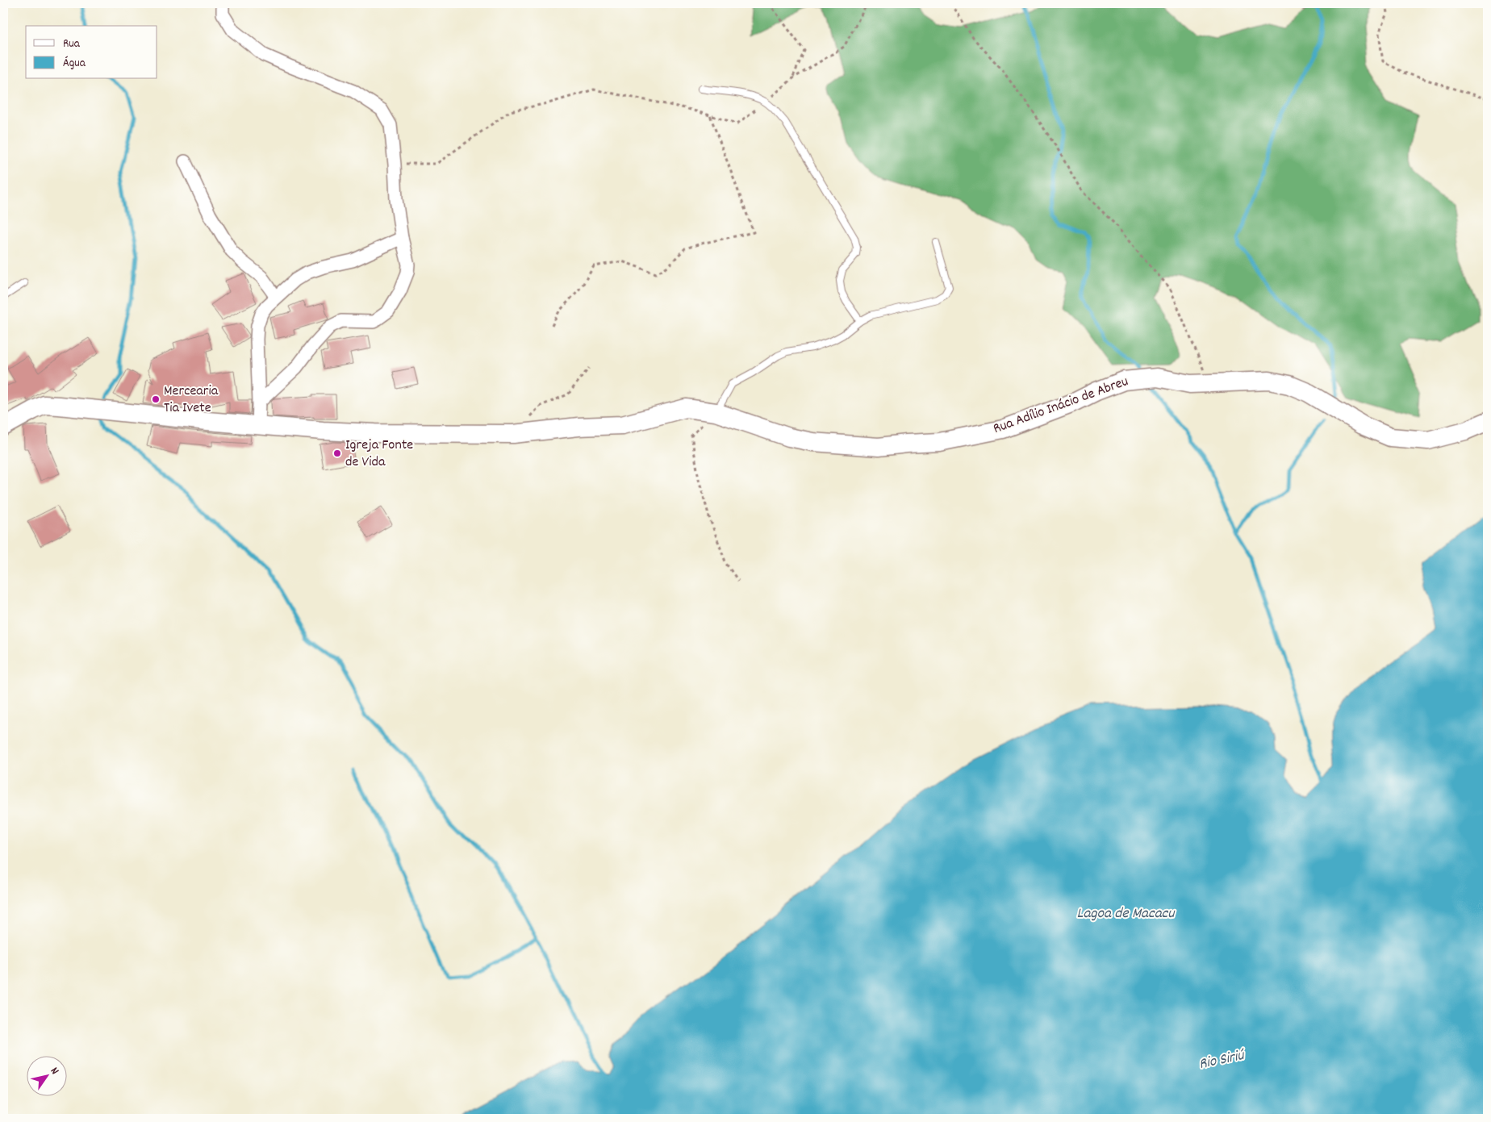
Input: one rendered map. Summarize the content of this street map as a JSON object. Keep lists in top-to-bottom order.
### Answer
{
  "streets": {
    "street": ["Rua Adílio Inácio de Abreu"]
  },
  "water": ["Lagoa de Macacu", "Rio Siriú"],
  "places": ["Mercearia Tia Ivete", "Igreja Fonte de Vida"],
  "legend": ["Rua", "Água"],
  "north": "top right"
}
